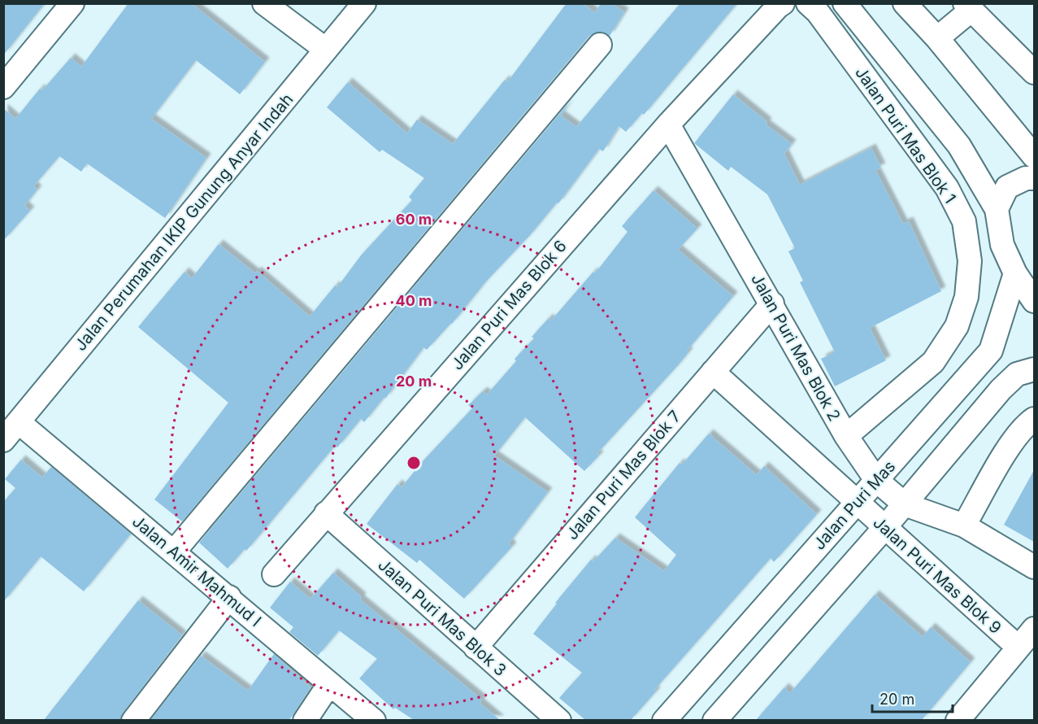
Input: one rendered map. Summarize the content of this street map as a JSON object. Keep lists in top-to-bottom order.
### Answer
{
  "streets": {
    "street": [
      "Jalan Puri Mas Blok 1",
      "Jalan Perumahan IKIP Gunung Anyar Indah",
      "Jalan Puri Mas Blok 6",
      "Jalan Puri Mas Blok 2",
      "Jalan Puri Mas Blok 7",
      "Jalan Puri Mas",
      "Jalan Amir Mahmud I",
      "Jalan Puri Mas Blok 9",
      "Jalan Puri Mas Blok 3"
    ]
  },
  "crossings": [
    ["Jalan Puri Mas Blok 1", "Jalan Puri Mas Blok 2"],
    ["Jalan Perumahan IKIP Gunung Anyar Indah", "Jalan Amir Mahmud I"],
    ["Jalan Puri Mas Blok 6", "Jalan Puri Mas Blok 2"],
    ["Jalan Puri Mas Blok 6", "Jalan Puri Mas Blok 3"],
    ["Jalan Puri Mas Blok 2", "Jalan Puri Mas Blok 7"],
    ["Jalan Puri Mas Blok 2", "Jalan Puri Mas"],
    ["Jalan Puri Mas Blok 7", "Jalan Puri Mas Blok 9"],
    ["Jalan Puri Mas Blok 7", "Jalan Puri Mas Blok 3"],
    ["Jalan Puri Mas", "Jalan Puri Mas Blok 9"]
  ],
  "scale_bar": "20 m",
  "rings": ["60 m", "40 m", "20 m"]
}
